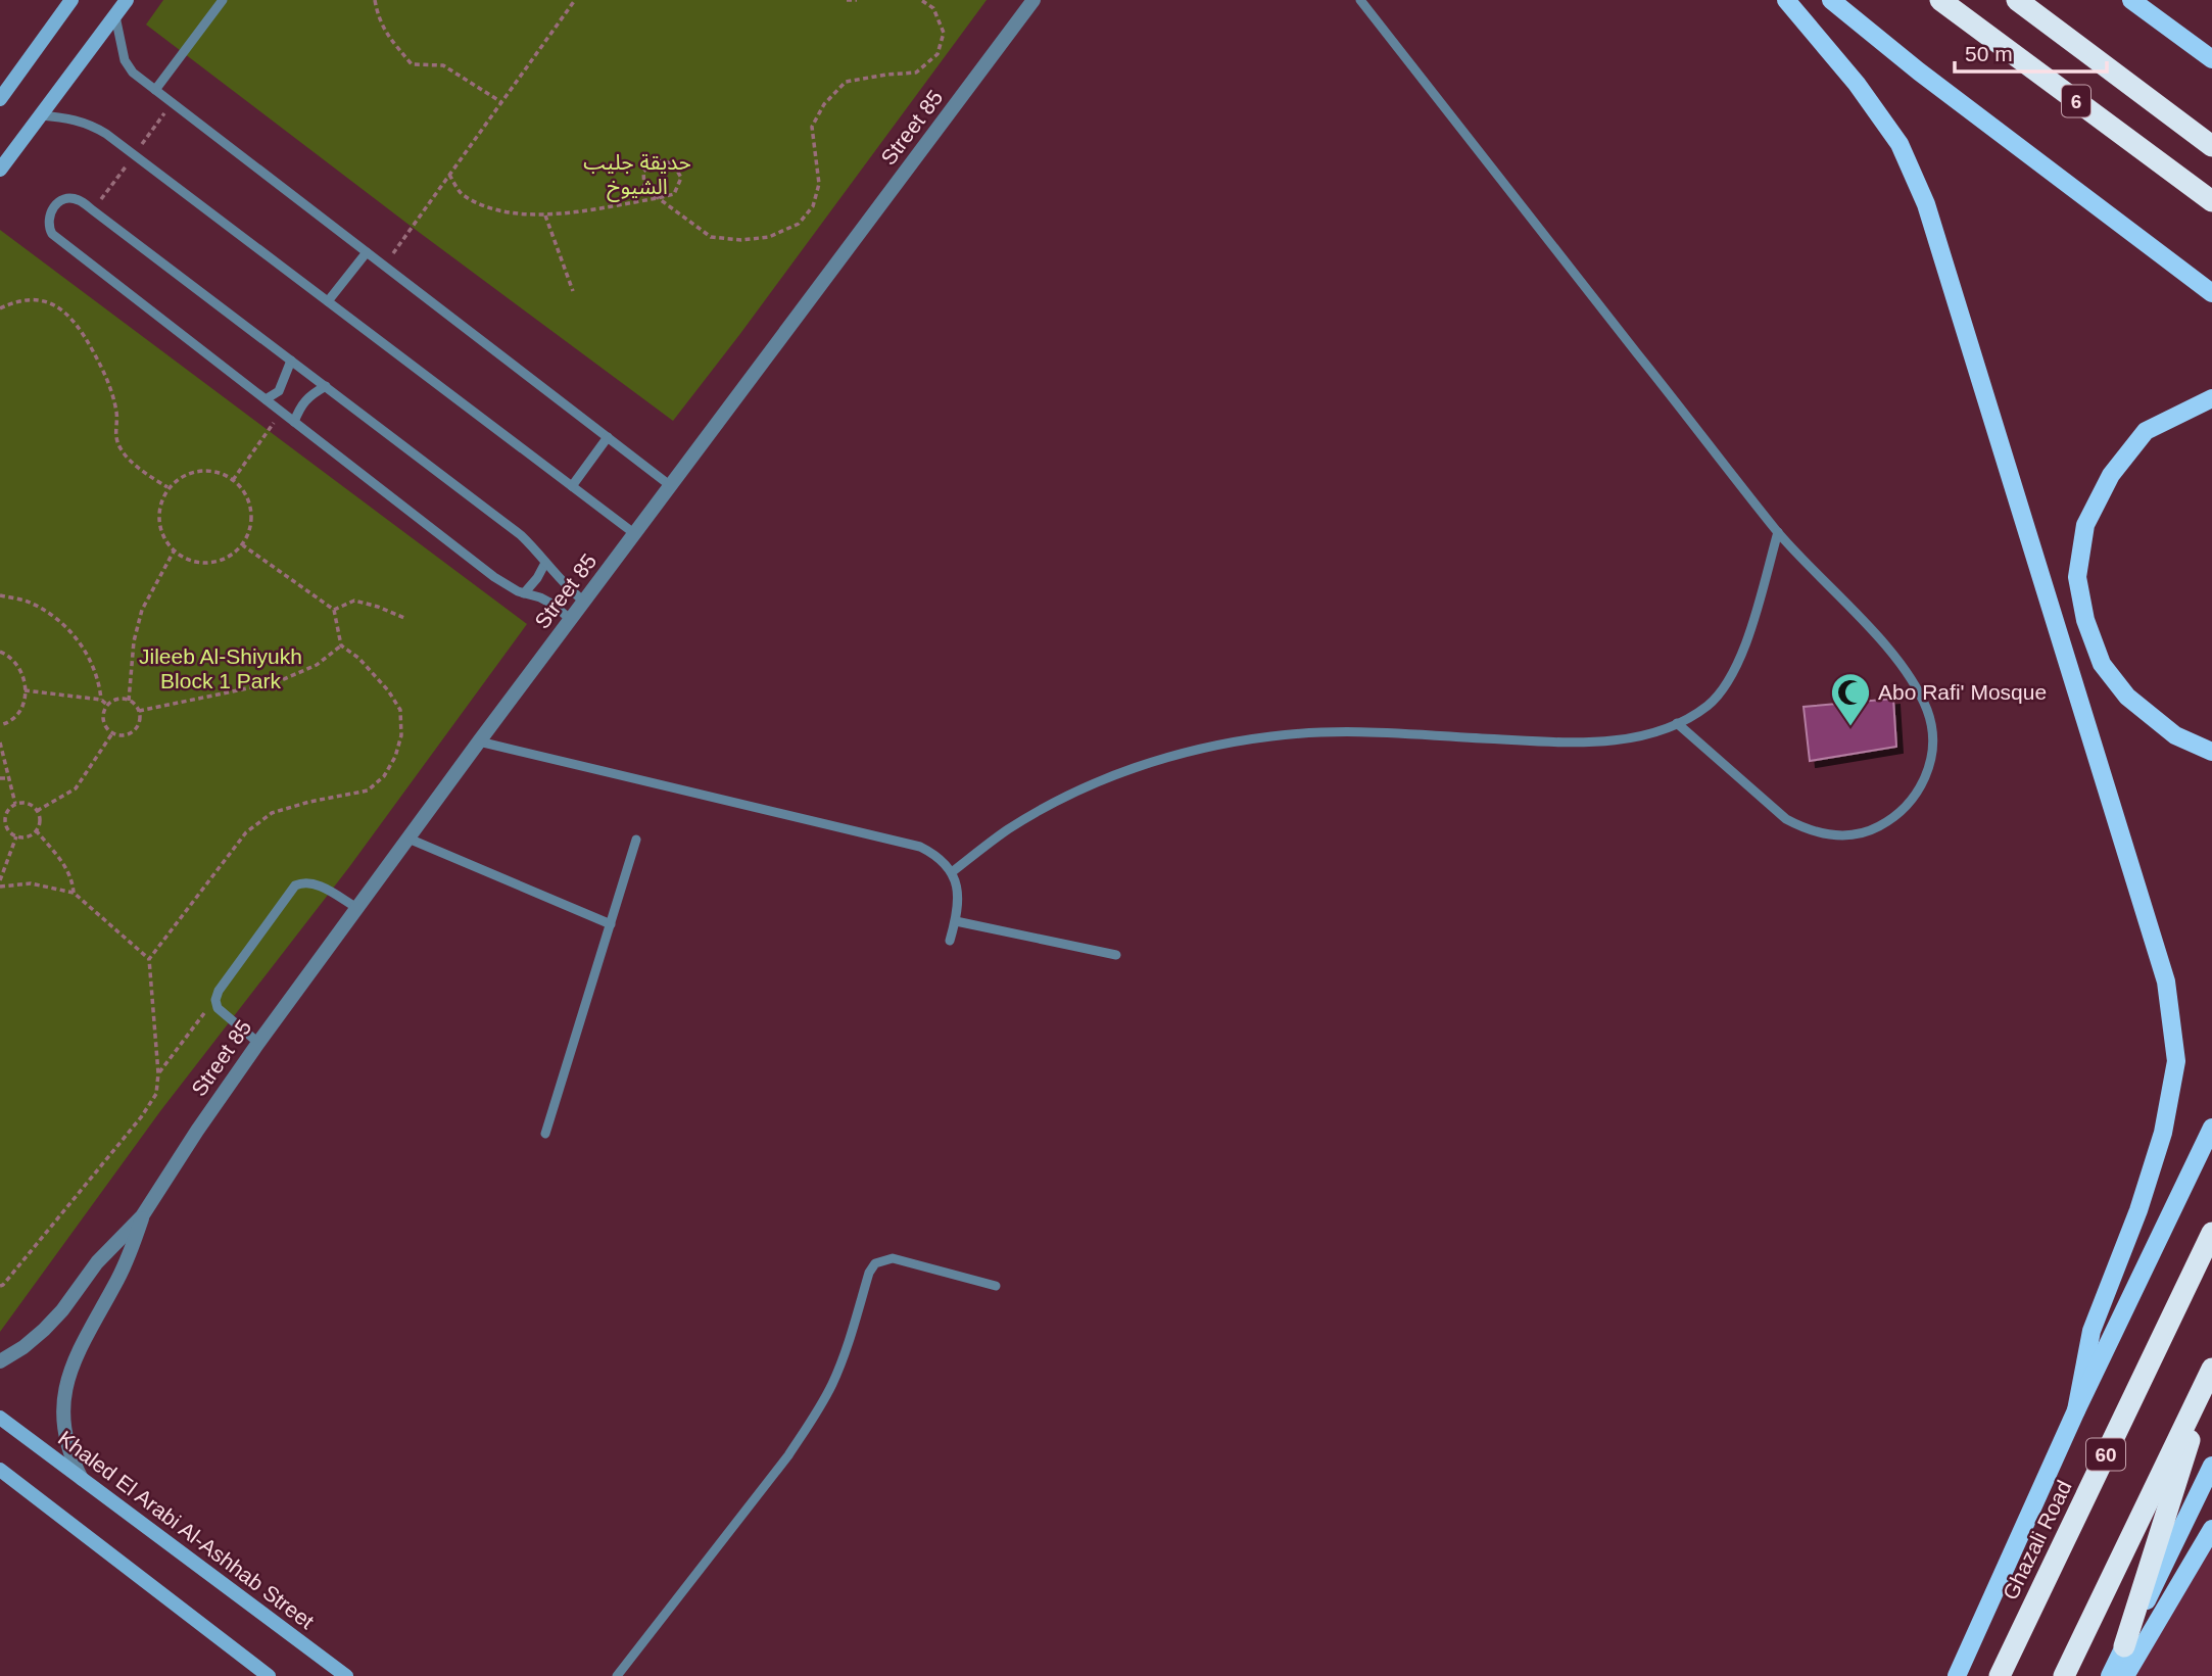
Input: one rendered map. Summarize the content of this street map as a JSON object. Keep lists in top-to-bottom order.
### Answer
{
  "streets": {
    "highway": ["6", "60", "Ghazali Road"],
    "main road": ["Khaled El Arabi Al-Ashhab Street"],
    "street": ["Street 85"]
  },
  "crossings": [
    ["Street 85", "Khaled El Arabi Al-Ashhab Street"]
  ],
  "parks": ["حديقة جليب الشيوخ", "Jileeb Al-Shiyukh Block 1 Park"],
  "places": {
    "mosque": ["Abo Rafi' Mosque"]
  },
  "scale_bar": "50 m"
}
